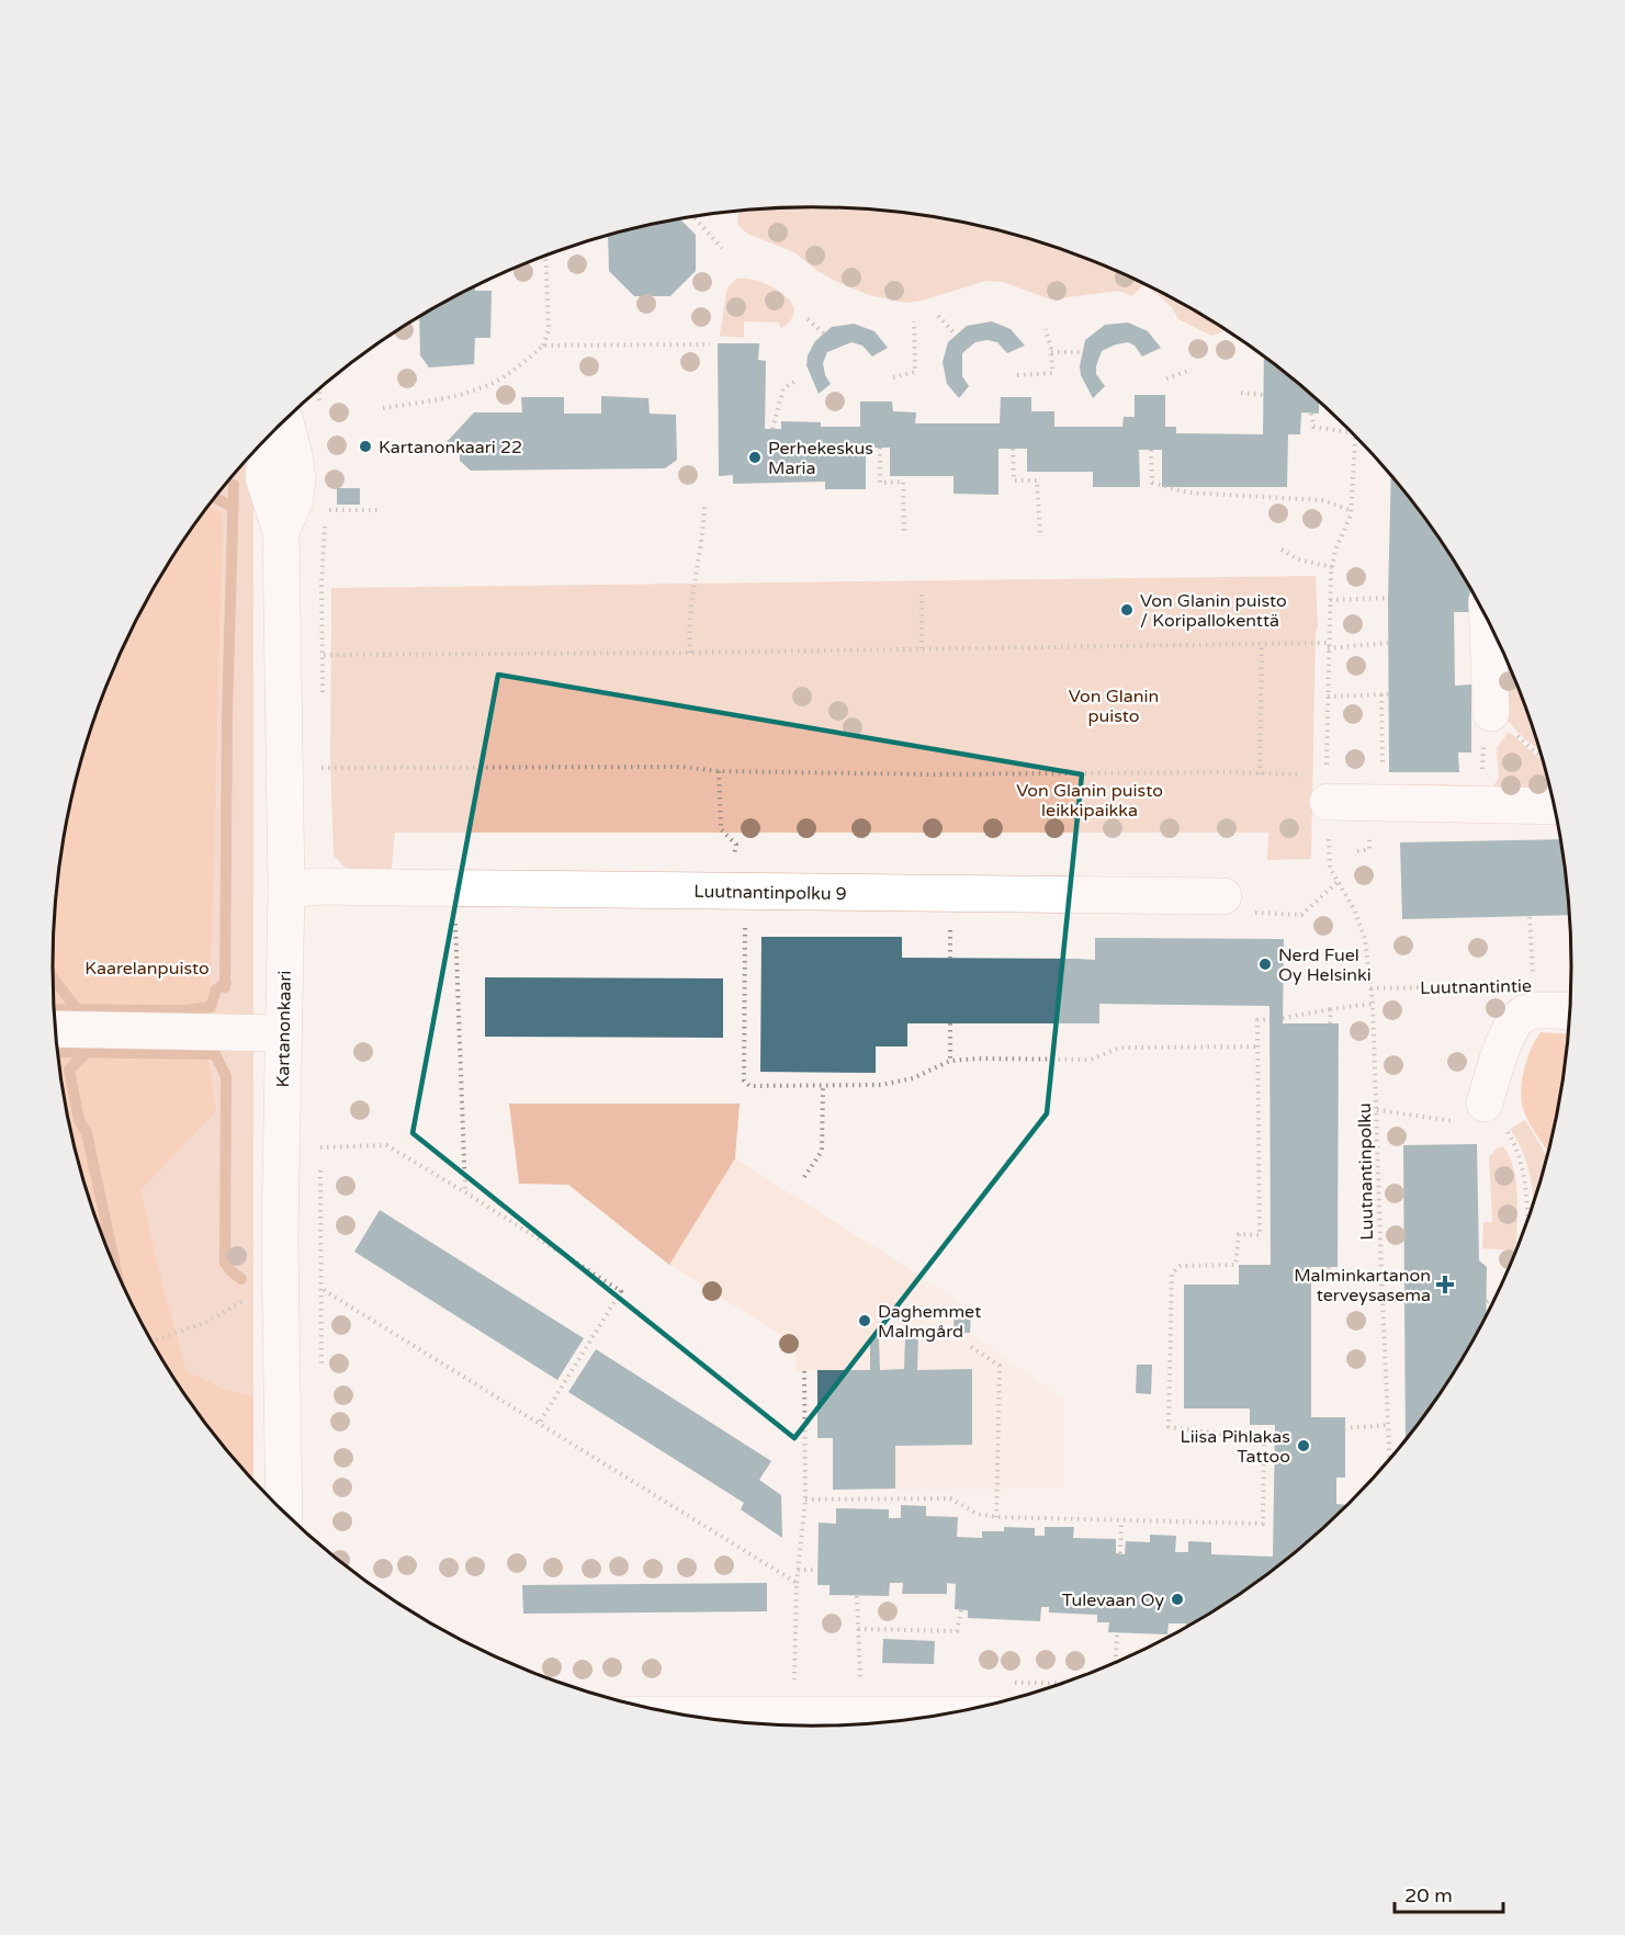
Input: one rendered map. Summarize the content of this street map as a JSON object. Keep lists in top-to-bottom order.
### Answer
{
  "streets": {
    "street": ["Luutnantinpolku 9", "Luutnantintie", "Kartanonkaari"],
    "path": ["Luutnantinpolku"]
  },
  "crossings": [
    ["Luutnantinpolku 9", "Kartanonkaari"],
    ["Luutnantintie", "Luutnantinpolku"]
  ],
  "parks": ["Von Glanin puisto", "Von Glanin puisto leikkipaikka", "Kaarelanpuisto"],
  "places": {
    "other": [
      "Kartanonkaari 22",
      "Perhekeskus Maria",
      "Von Glanin puisto / Koripallokenttä",
      "Nerd Fuel Oy Helsinki",
      "Daghemmet Malmgård",
      "Liisa Pihlakas Tattoo",
      "Tulevaan Oy"
    ],
    "health": ["Malminkartanon terveysasema"]
  },
  "scale_bar": "20 m"
}
